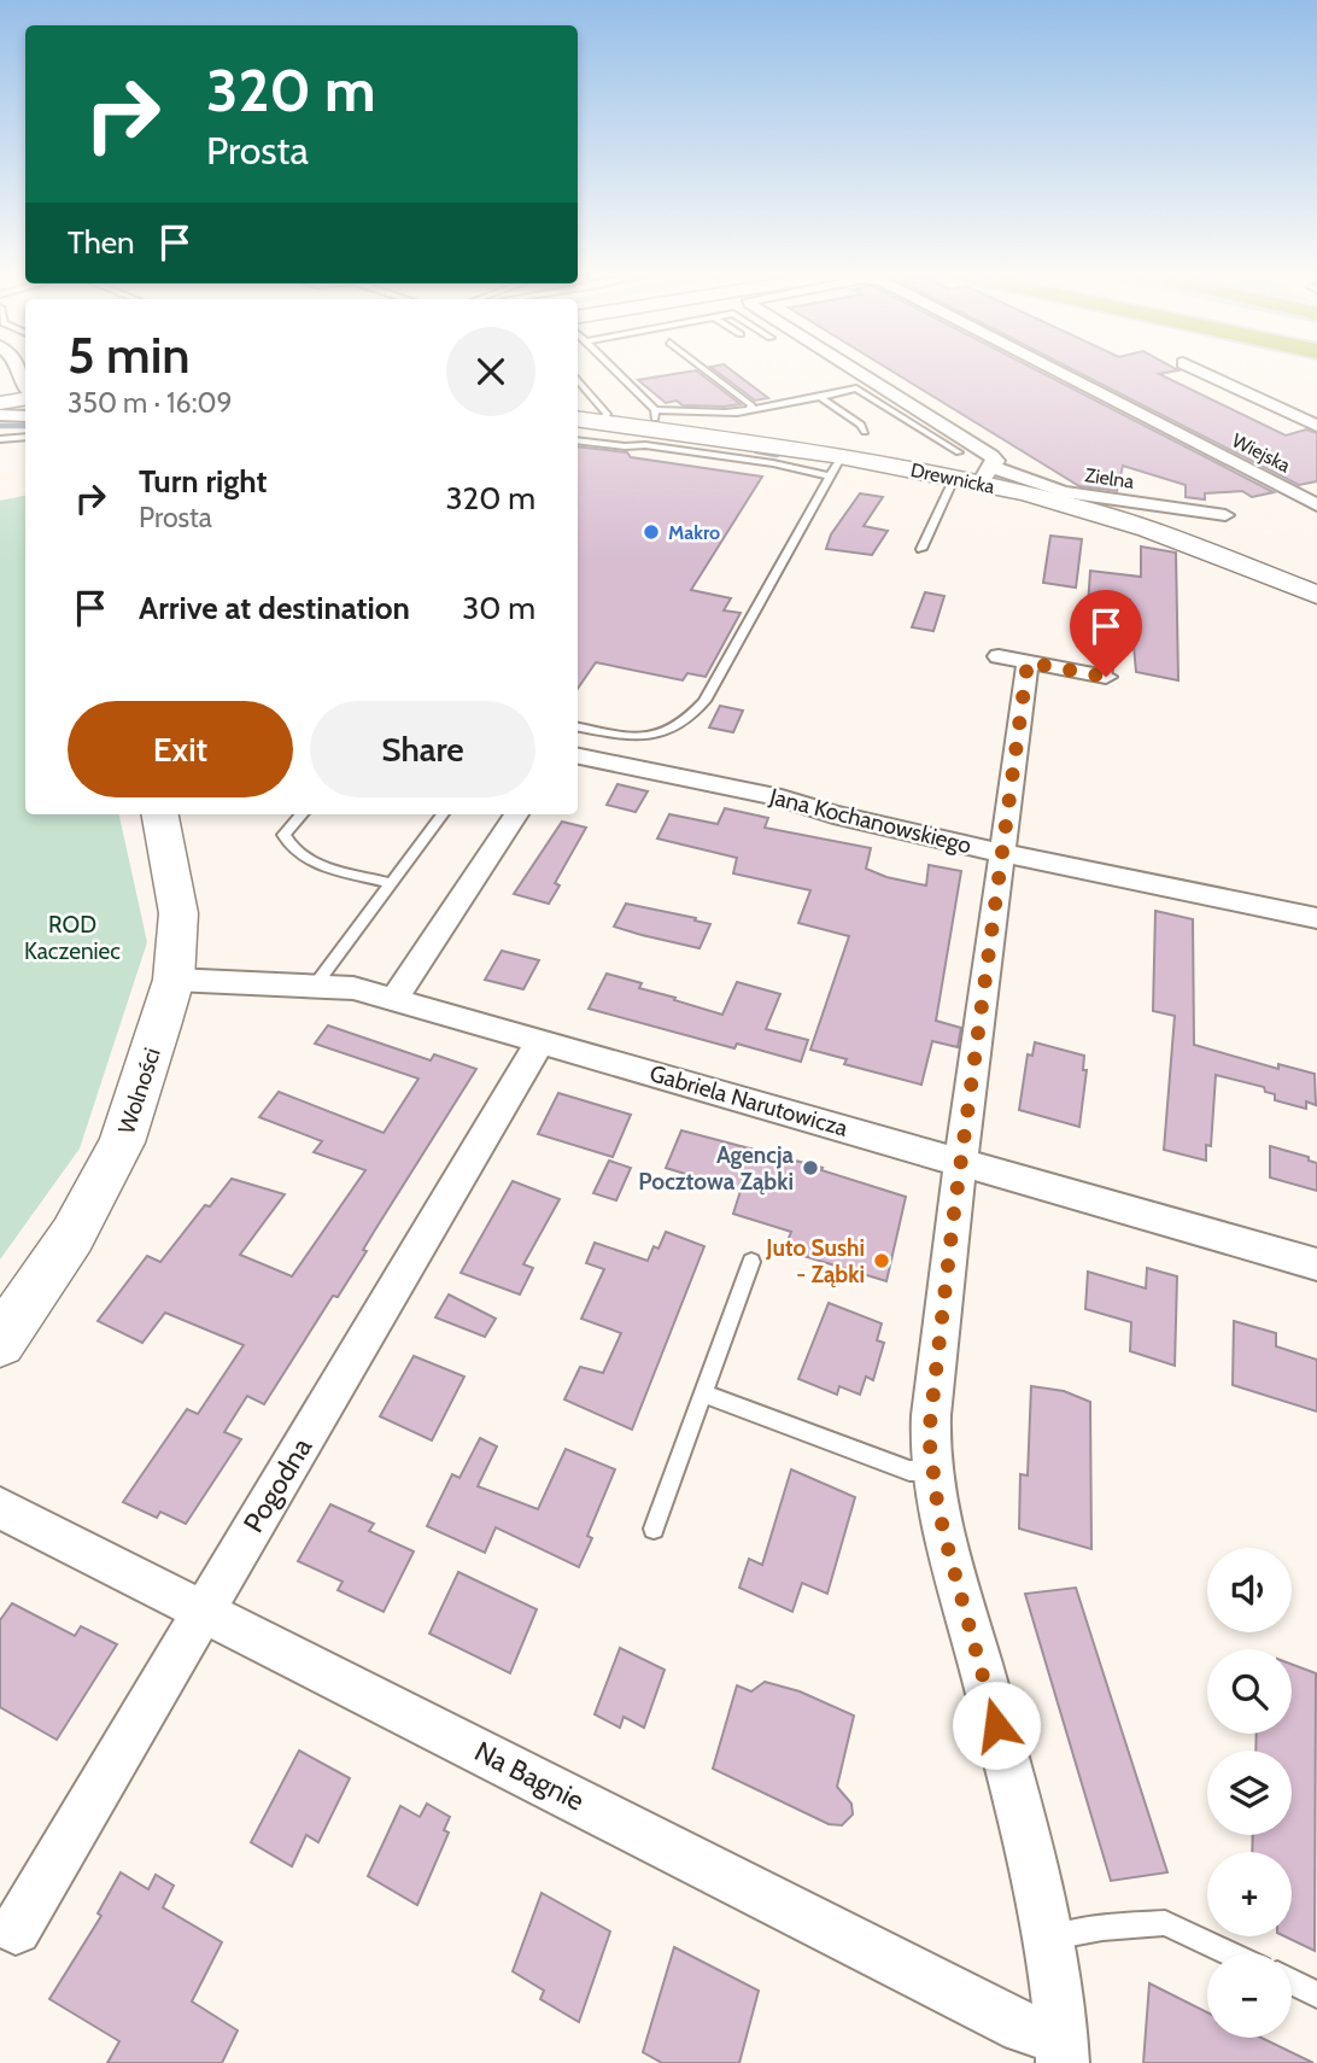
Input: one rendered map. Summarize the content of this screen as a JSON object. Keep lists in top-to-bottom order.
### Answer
{
  "streets": {
    "street": [
      "Wiejska",
      "Drewnicka",
      "Zielna",
      "Jana Kochanowskiego",
      "Wolności",
      "Gabriela Narutowicza",
      "Pogodna",
      "Na Bagnie"
    ]
  },
  "crossings": [
    ["Drewnicka", "Zielna"],
    ["Wolności", "Gabriela Narutowicza"],
    ["Gabriela Narutowicza", "Pogodna"],
    ["Pogodna", "Na Bagnie"]
  ],
  "parks": ["ROD Kaczeniec"],
  "places": ["Makro", "Agencja Pocztowa Ząbki", "Juto Sushi - Ząbki"],
  "page": {
    "turn": ["320 m", "Prosta"],
    "then": "Then",
    "heading": ["5 min", "350 m · 16:09"],
    "list": [
      {
        "name": "Turn right",
        "note": "Prosta",
        "value": "320 m"
      },
      {
        "name": "Arrive at destination",
        "value": "30 m"
      }
    ],
    "buttons": ["Exit", "Share"],
    "map_buttons": ["+", "−"]
  }
}
